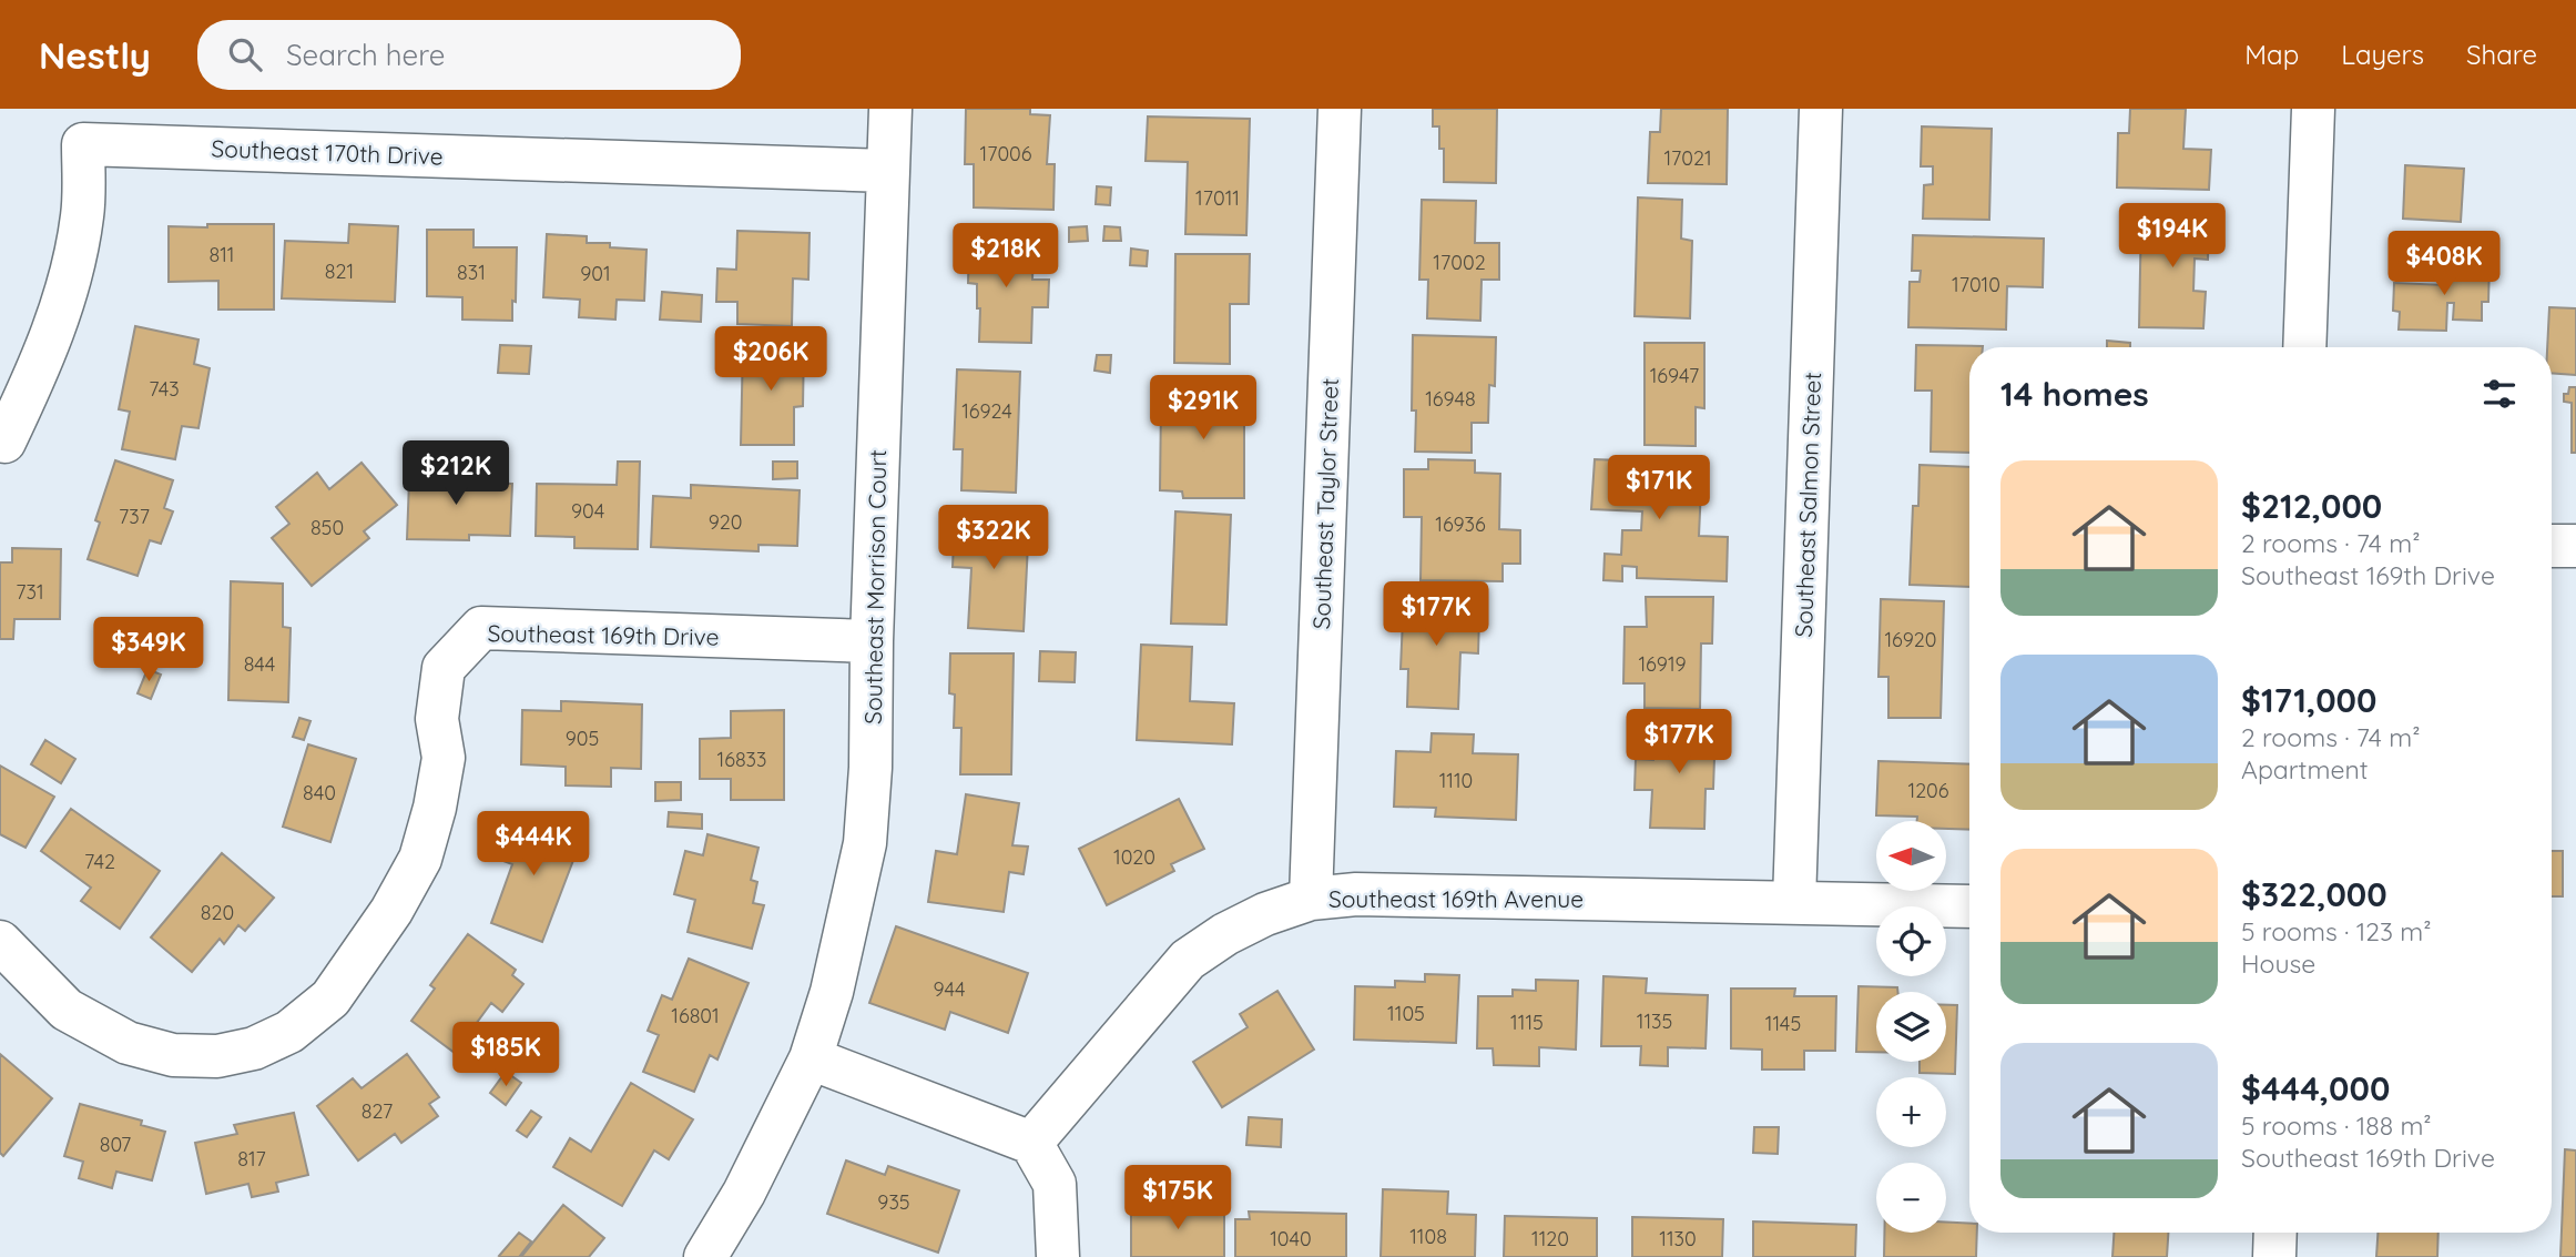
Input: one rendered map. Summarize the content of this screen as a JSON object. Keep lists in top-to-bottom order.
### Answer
{
  "streets": {
    "street": [
      "Southeast 170th Drive",
      "Southeast Taylor Street",
      "Southeast Salmon Street",
      "Southeast Morrison Court",
      "Southeast 169th Drive",
      "Southeast 169th Avenue"
    ]
  },
  "crossings": [
    ["Southeast 170th Drive", "Southeast Morrison Court"],
    ["Southeast Taylor Street", "Southeast 169th Avenue"],
    ["Southeast Salmon Street", "Southeast 169th Avenue"],
    ["Southeast Morrison Court", "Southeast 169th Drive"]
  ],
  "house_numbers": [
    "17006",
    "17021",
    "17011",
    "811",
    "17002",
    "821",
    "831",
    "901",
    "17010",
    "16947",
    "743",
    "16948",
    "16924",
    "904",
    "737",
    "920",
    "16936",
    "850",
    "731",
    "16920",
    "844",
    "16919",
    "905",
    "16833",
    "1110",
    "1206",
    "840",
    "1020",
    "742",
    "820",
    "944",
    "1105",
    "16801",
    "1135",
    "1115",
    "1145",
    "827",
    "807",
    "817",
    "935",
    "1108",
    "1040",
    "1120",
    "1130"
  ],
  "north": "left",
  "page": {
    "header": "Nestly",
    "search": "Search here",
    "nav": ["Map", "Layers", "Share"],
    "price": [
      "$194K",
      "$218K",
      "$408K",
      "$206K",
      "$291K",
      "$212K",
      "$171K",
      "$322K",
      "$177K",
      "$349K",
      "$177K",
      "$444K",
      "$185K",
      "$175K"
    ],
    "heading": "14 homes",
    "list": [
      {
        "name": "$212,000",
        "note": "2 rooms · 74 m² · Southeast 169th Drive"
      },
      {
        "name": "$171,000",
        "note": "2 rooms · 74 m² · Apartment"
      },
      {
        "name": "$322,000",
        "note": "5 rooms · 123 m² · House"
      },
      {
        "name": "$444,000",
        "note": "5 rooms · 188 m² · Southeast 169th Drive"
      }
    ],
    "map_buttons": ["+", "−"]
  }
}
